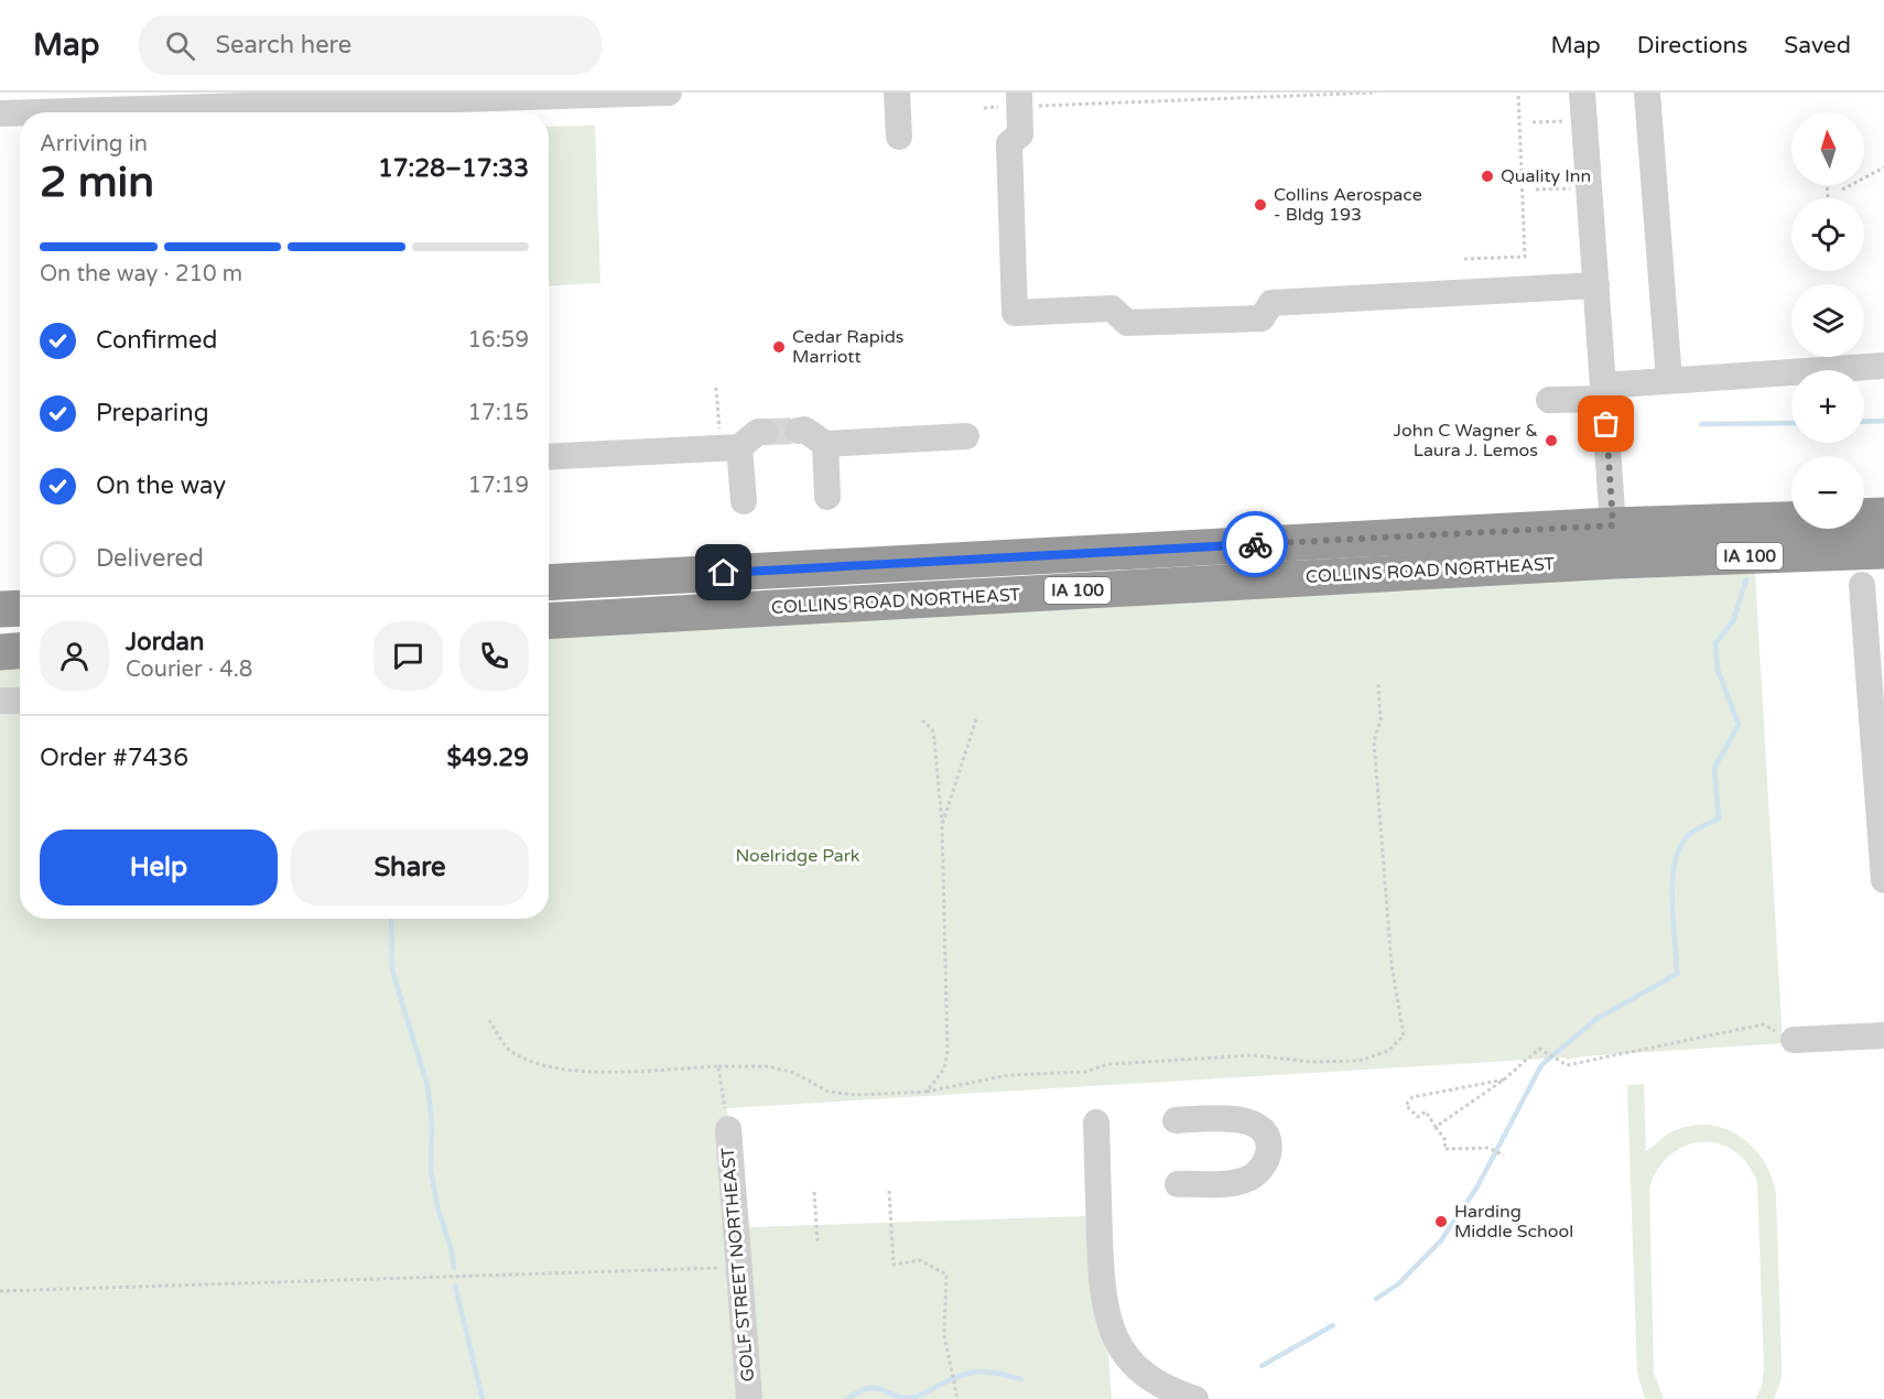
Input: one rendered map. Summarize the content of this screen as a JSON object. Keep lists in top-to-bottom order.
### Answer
{
  "streets": {
    "highway": ["IA 100", "COLLINS ROAD NORTHEAST"],
    "street": ["GOLF STREET NORTHEAST"]
  },
  "parks": ["Noelridge Park"],
  "places": [
    "Quality Inn",
    "Collins Aerospace - Bldg 193",
    "Cedar Rapids Marriott",
    "John C Wagner & Laura J. Lemos",
    "Harding Middle School"
  ],
  "north": "top",
  "page": {
    "header": "Map",
    "search": "Search here",
    "nav": ["Map", "Directions", "Saved"],
    "map_buttons": ["+", "−"],
    "heading": ["2 min", "Arriving in", "17:28–17:33"],
    "panel": [
      "Jordan",
      "Courier · 4.8",
      "Order #7436",
      "$49.29"
    ],
    "bar": "On the way · 210 m",
    "list": [
      ["Confirmed", "16:59"],
      ["Preparing", "17:15"],
      ["On the way", "17:19"],
      "Delivered"
    ],
    "buttons": ["Help", "Share"]
  }
}
